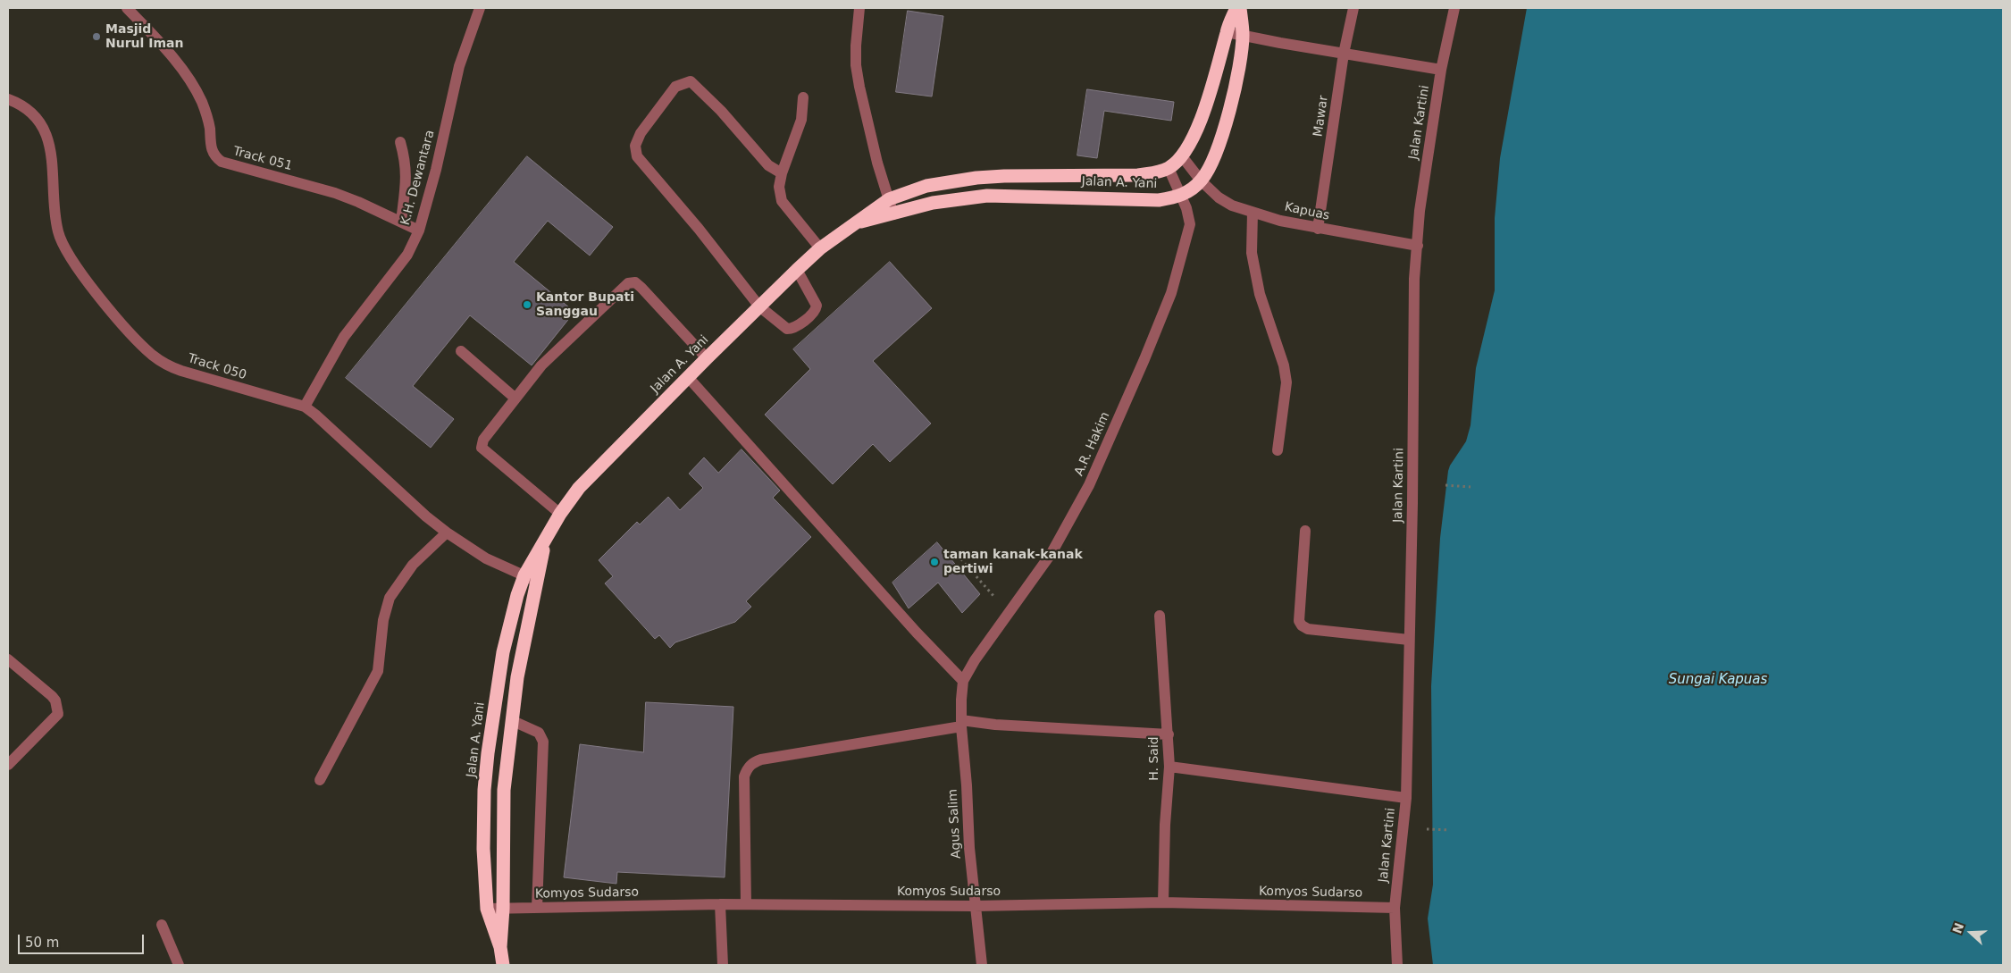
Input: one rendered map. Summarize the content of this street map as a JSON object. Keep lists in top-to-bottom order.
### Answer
{
  "streets": {
    "highway": ["Jalan A. Yani"],
    "street": [
      "Mawar",
      "Jalan Kartini",
      "Track 051",
      "K.H. Dewantara",
      "Kapuas",
      "Track 050",
      "A.R. Hakim",
      "H. Said",
      "Agus Salim",
      "Komyos Sudarso"
    ]
  },
  "crossings": [
    ["Mawar", "Kapuas"],
    ["Jalan Kartini", "Kapuas"],
    ["Jalan Kartini", "Komyos Sudarso"],
    ["Track 051", "K.H. Dewantara"],
    ["K.H. Dewantara", "Track 050"],
    ["Jalan A. Yani", "Kapuas"],
    ["Jalan A. Yani", "Track 050"],
    ["Jalan A. Yani", "A.R. Hakim"],
    ["Jalan A. Yani", "Komyos Sudarso"],
    ["A.R. Hakim", "Agus Salim"],
    ["H. Said", "Komyos Sudarso"],
    ["Agus Salim", "Komyos Sudarso"]
  ],
  "water": ["Sungai Kapuas"],
  "places": ["Masjid Nurul Iman", "Kantor Bupati Sanggau", "taman kanak-kanak pertiwi"],
  "scale_bar": "50 m",
  "north": "left"
}
